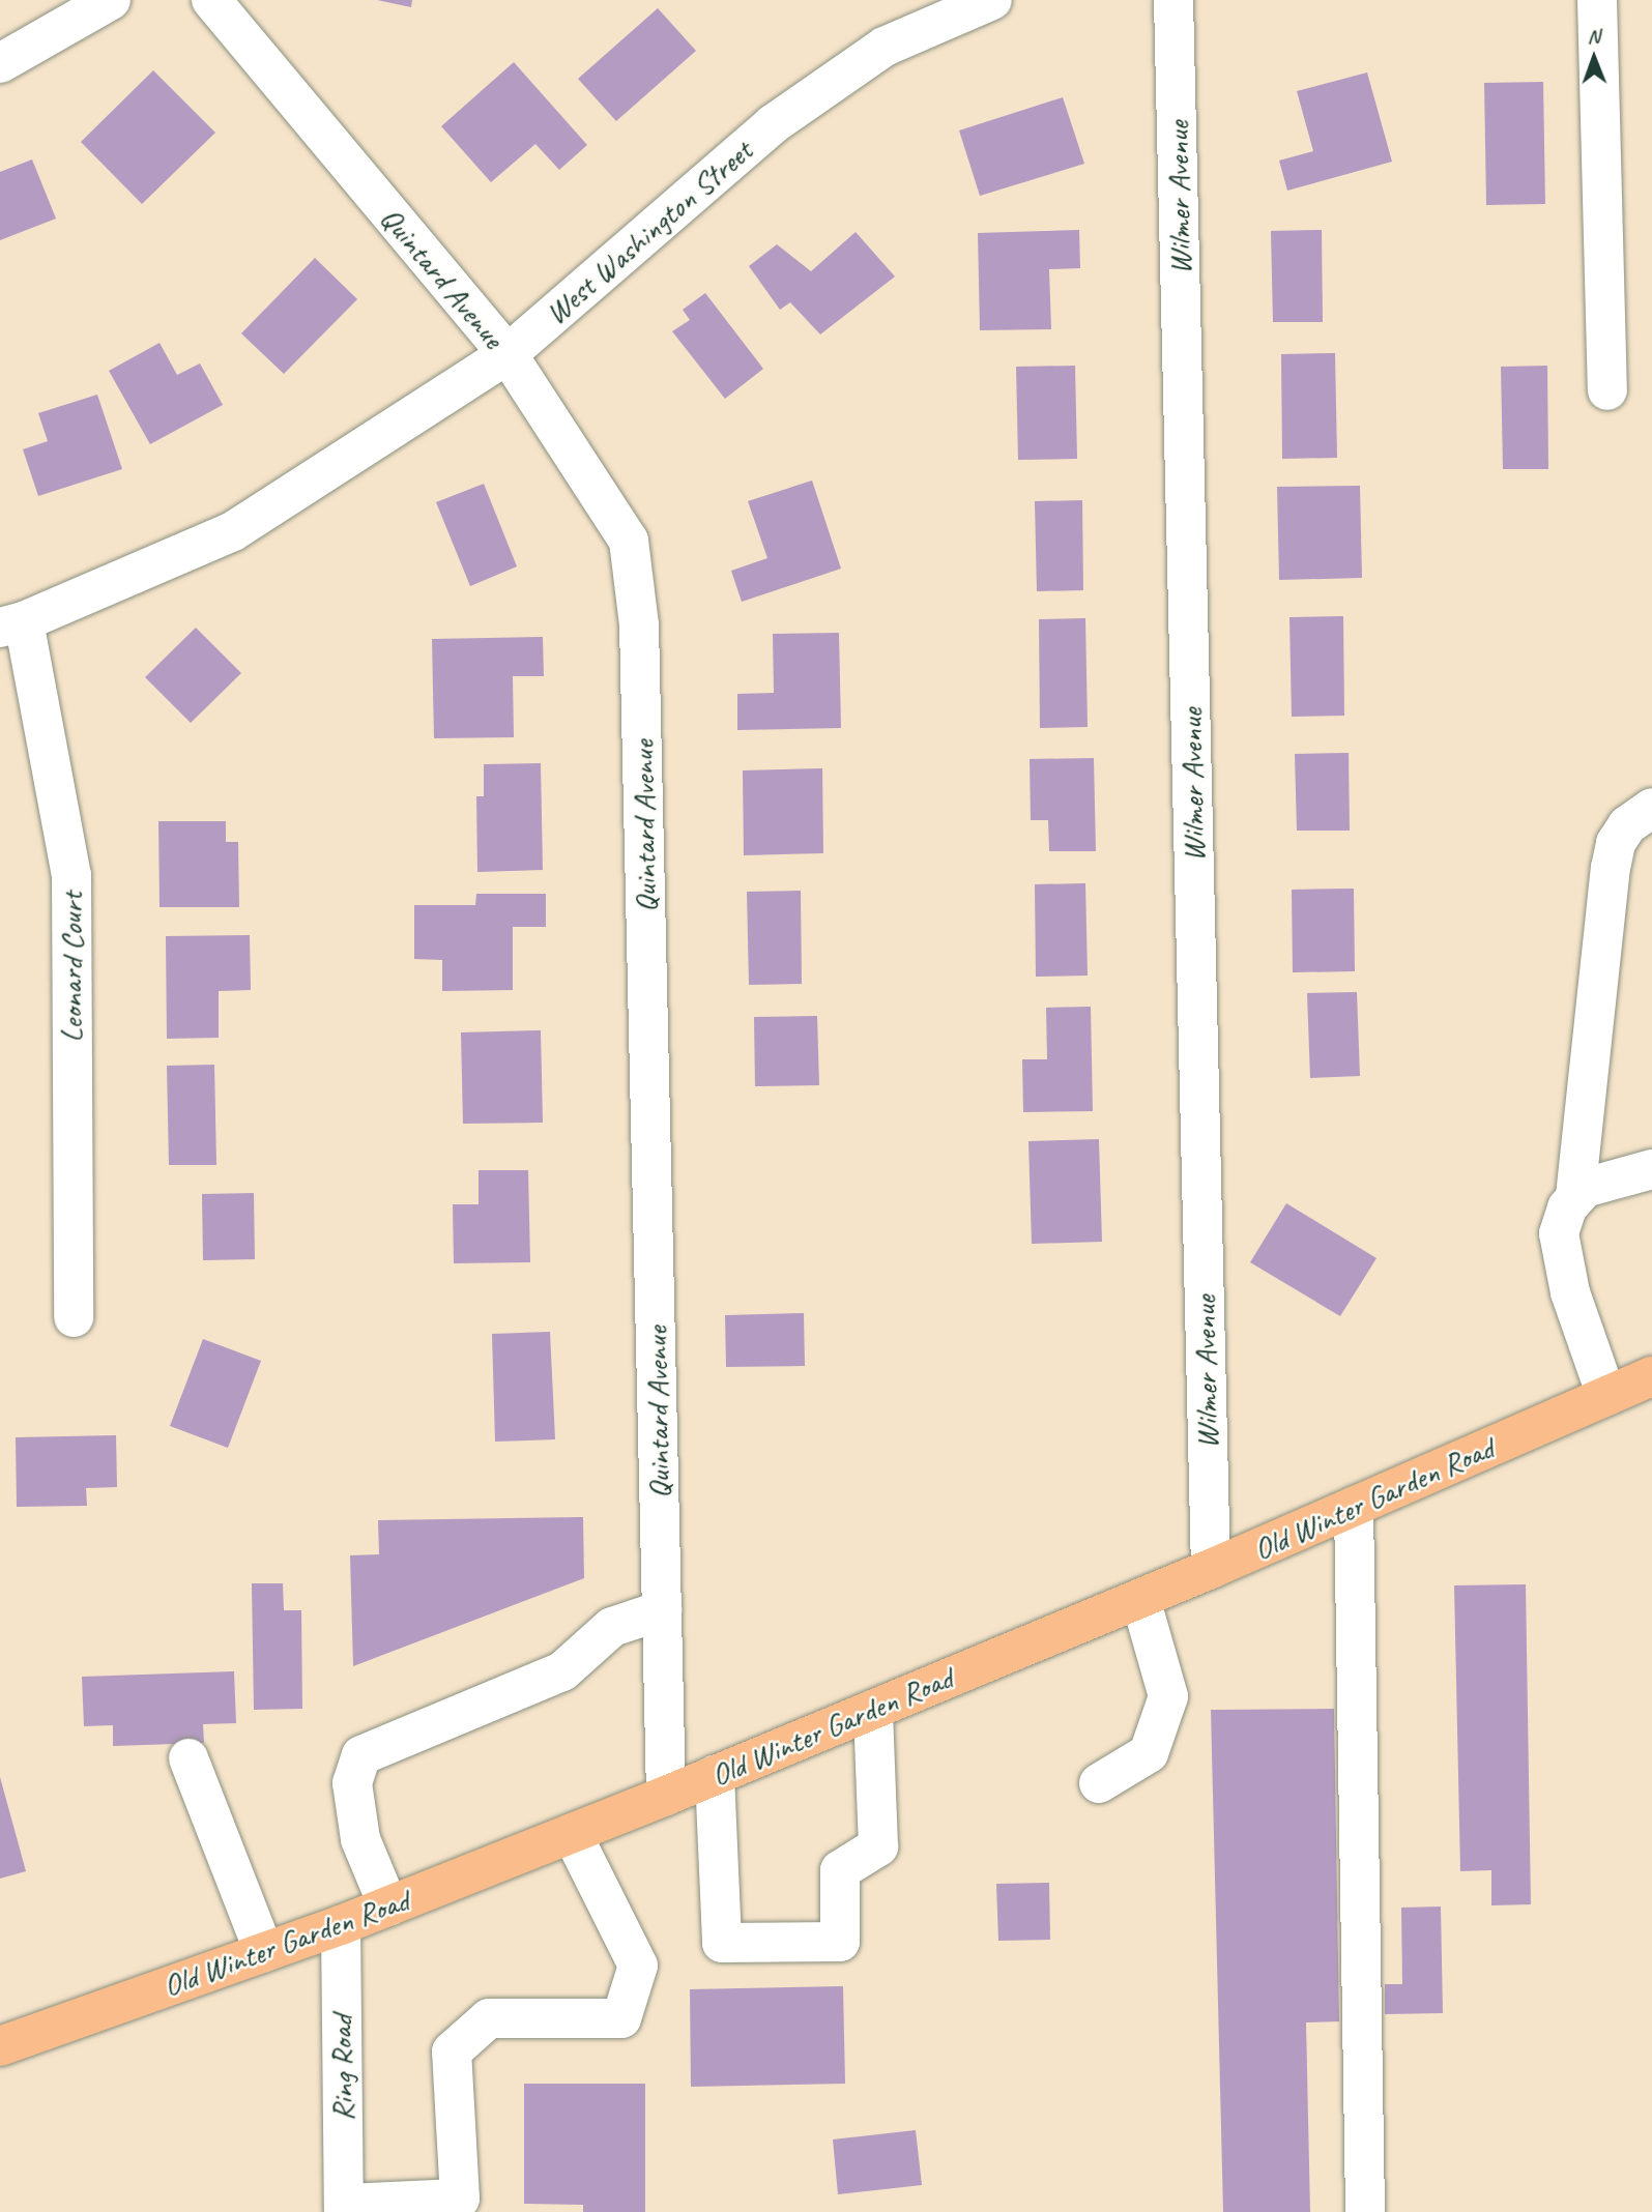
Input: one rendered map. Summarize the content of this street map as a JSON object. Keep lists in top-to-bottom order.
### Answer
{
  "streets": {
    "main road": ["Old Winter Garden Road"],
    "street": [
      "Wilmer Avenue",
      "West Washington Street",
      "Quintard Avenue",
      "Leonard Court",
      "Ring Road"
    ]
  },
  "crossings": [
    ["Wilmer Avenue", "Old Winter Garden Road"],
    ["West Washington Street", "Quintard Avenue"],
    ["West Washington Street", "Leonard Court"],
    ["Quintard Avenue", "Old Winter Garden Road"],
    ["Old Winter Garden Road", "Ring Road"]
  ],
  "north": "top"
}
